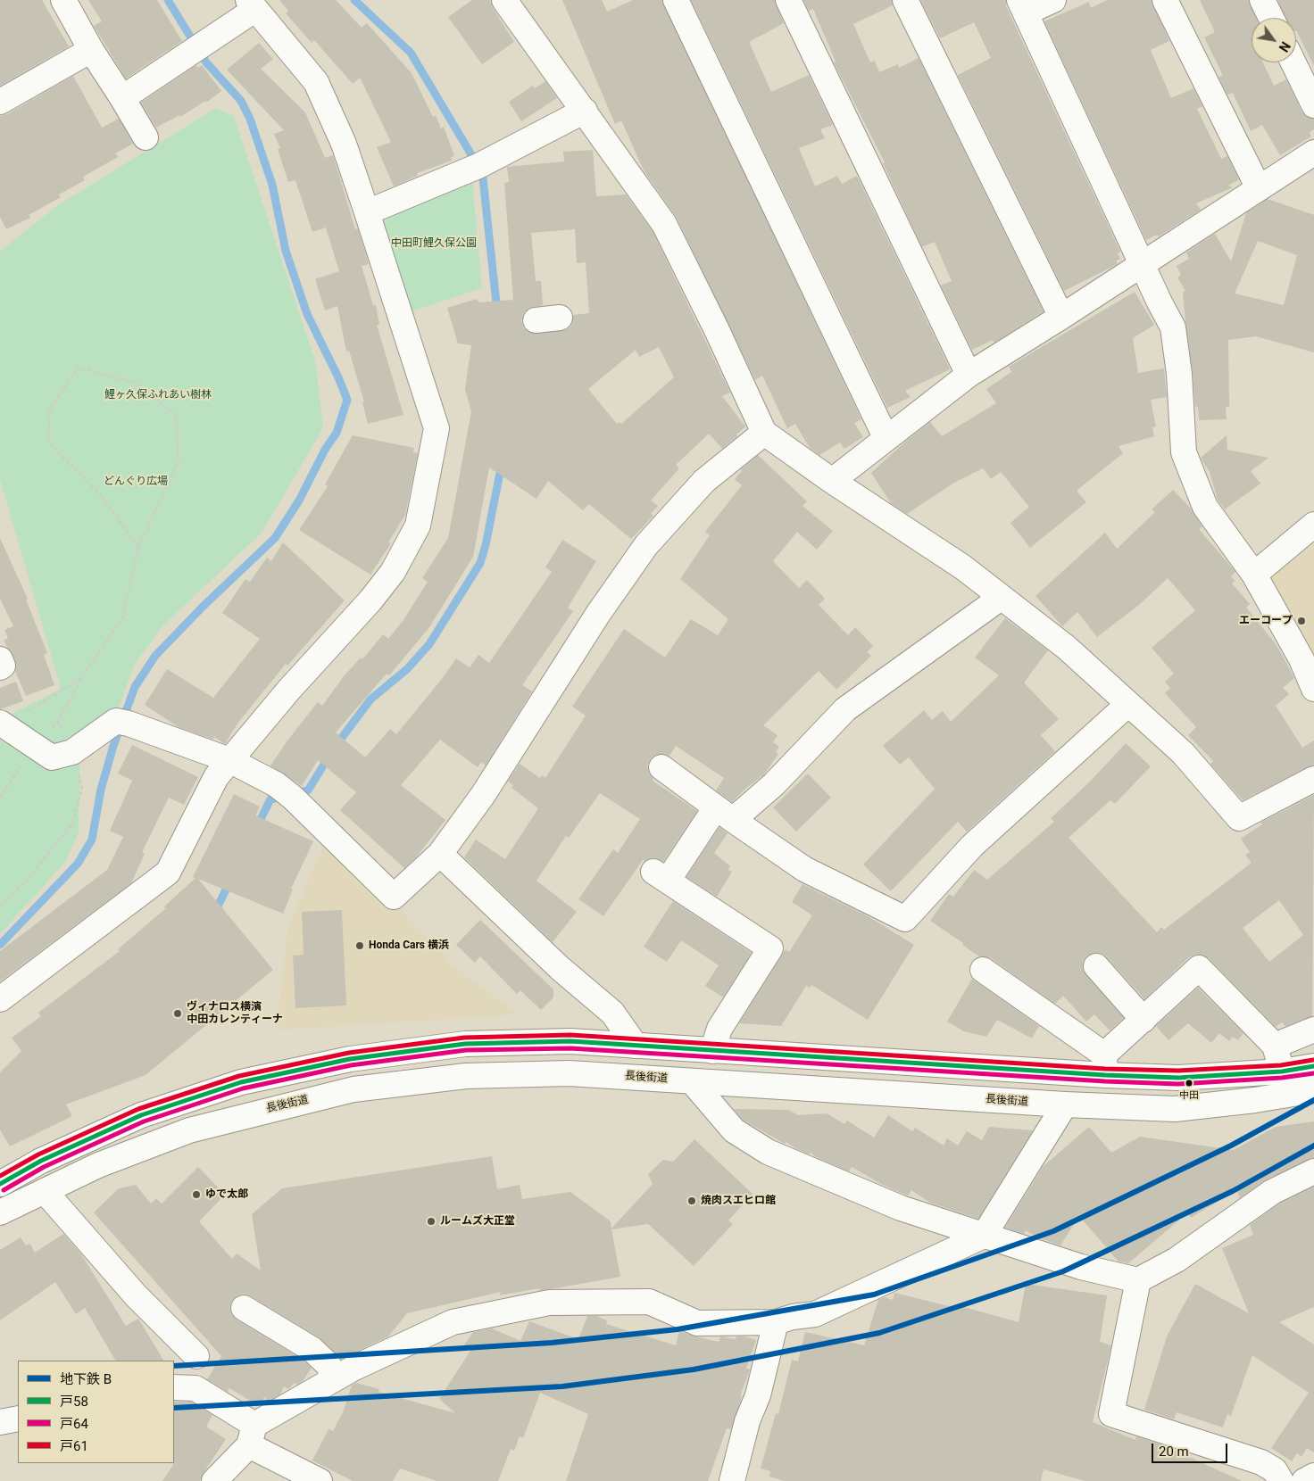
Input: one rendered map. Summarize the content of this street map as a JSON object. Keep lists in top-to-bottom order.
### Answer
{
  "streets": {
    "street": ["長後街道"]
  },
  "parks": ["中田町鯉久保公園", "鯉ヶ久保ふれあい樹林", "どんぐり広場"],
  "places": [
    "エーコープ",
    "Honda Cars 横浜",
    "ヴィナロス横濱 中田カレンティーナ",
    "中田",
    "ゆで太郎",
    "焼肉スエヒロ館",
    "ルームズ大正堂"
  ],
  "lines": [
    "transit line 戸61",
    "transit line 戸58",
    "transit line 戸64",
    "metro line B"
  ],
  "legend": [
    "地下鉄 B",
    "戸58",
    "戸64",
    "戸61"
  ],
  "scale_bar": "20 m",
  "north": "bottom right"
}
